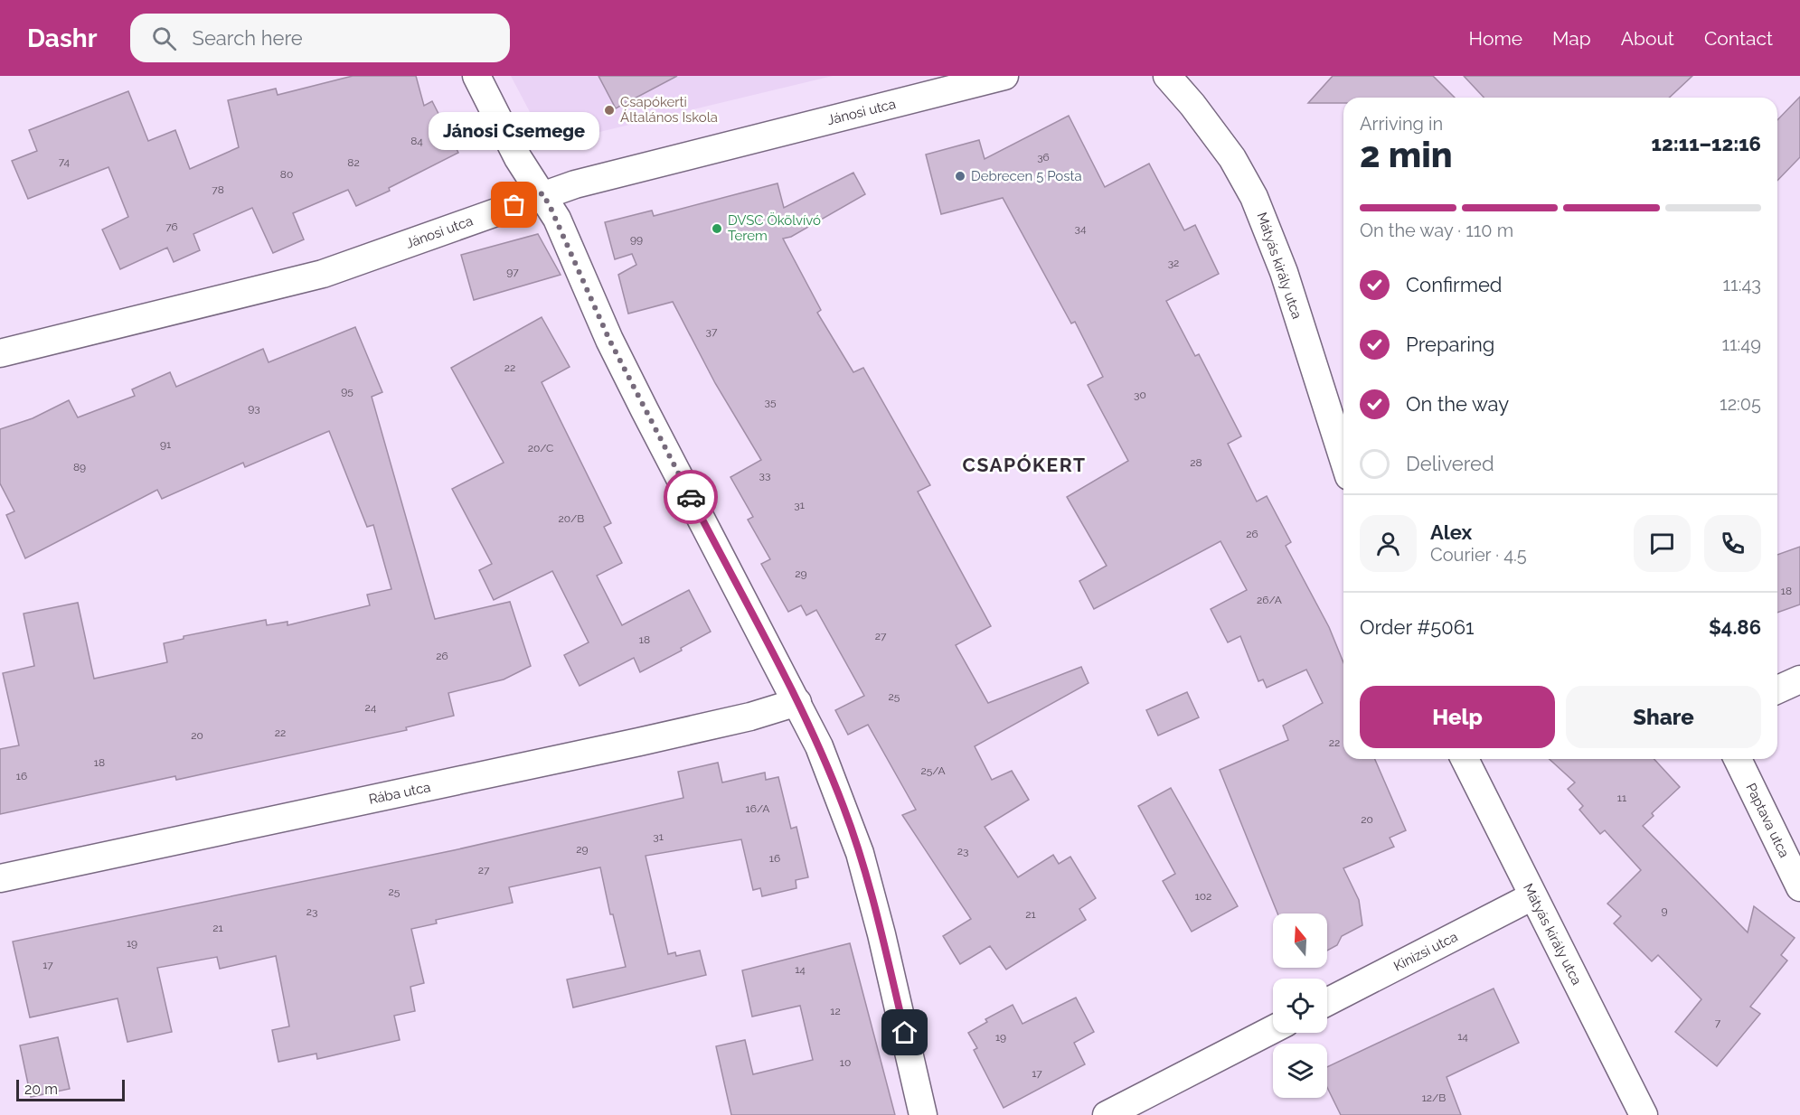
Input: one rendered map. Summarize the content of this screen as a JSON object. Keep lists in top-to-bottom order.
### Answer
{
  "streets": {
    "street": [
      "Jánosi utca",
      "Mátyás király utca",
      "Rába utca",
      "Paptava utca",
      "Kinizsi utca"
    ]
  },
  "crossings": [
    ["Mátyás király utca", "Kinizsi utca"]
  ],
  "districts": ["CSAPÓKERT"],
  "places": [
    "Csapókerti Általános Iskola",
    "Debrecen 5 Posta",
    "Jánosi Csemege",
    "DVSC Ökölvívó Terem"
  ],
  "house_numbers": [
    "84",
    "36",
    "74",
    "82",
    "80",
    "78",
    "76",
    "34",
    "99",
    "32",
    "97",
    "37",
    "22",
    "95",
    "30",
    "35",
    "93",
    "91",
    "20/C",
    "28",
    "89",
    "33",
    "31",
    "20/B",
    "26",
    "29",
    "18",
    "26/A",
    "27",
    "18",
    "26",
    "25",
    "24",
    "22",
    "20",
    "22",
    "18",
    "25/A",
    "16",
    "11",
    "16/A",
    "20",
    "31",
    "29",
    "23",
    "16",
    "27",
    "25",
    "102",
    "9",
    "23",
    "21",
    "21",
    "19",
    "17",
    "14",
    "12",
    "7",
    "14",
    "19",
    "10",
    "17",
    "12/B"
  ],
  "scale_bar": "20 m",
  "north": "top",
  "page": {
    "header": "Dashr",
    "search": "Search here",
    "nav": [
      "Home",
      "Map",
      "About",
      "Contact"
    ],
    "heading": ["2 min", "Arriving in", "12:11–12:16"],
    "panel": [
      "Alex",
      "Courier · 4.5",
      "Order #5061",
      "$4.86"
    ],
    "bubble": "Jánosi Csemege",
    "bar": "On the way · 110 m",
    "list": [
      ["Confirmed", "11:43"],
      ["Preparing", "11:49"],
      ["On the way", "12:05"],
      "Delivered"
    ],
    "buttons": ["Help", "Share"],
    "scale": "20 m"
  }
}
